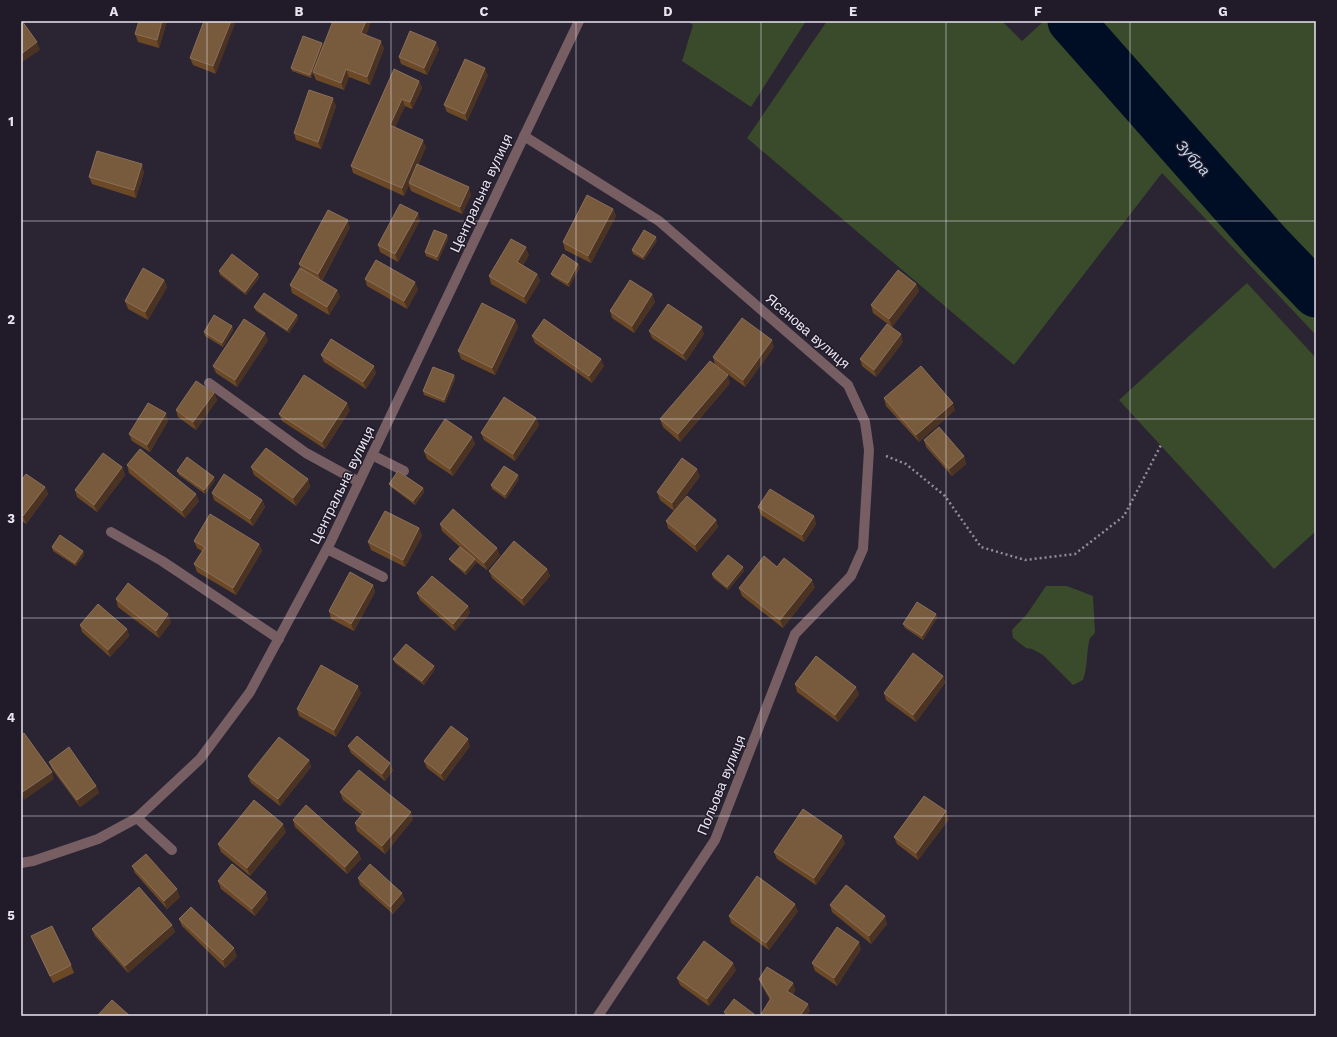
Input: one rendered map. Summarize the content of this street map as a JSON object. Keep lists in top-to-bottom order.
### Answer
{
  "streets": {
    "street": ["Центральна вулиця", "Ясенова вулиця", "Польова вулиця"]
  },
  "crossings": [
    ["Центральна вулиця", "Ясенова вулиця"],
    ["Ясенова вулиця", "Польова вулиця"]
  ],
  "water": ["Зубра"],
  "grid": {
    "columns": [
      "A",
      "B",
      "C",
      "D",
      "E",
      "F",
      "G"
    ],
    "rows": [
      "1",
      "2",
      "3",
      "4",
      "5"
    ]
  }
}
